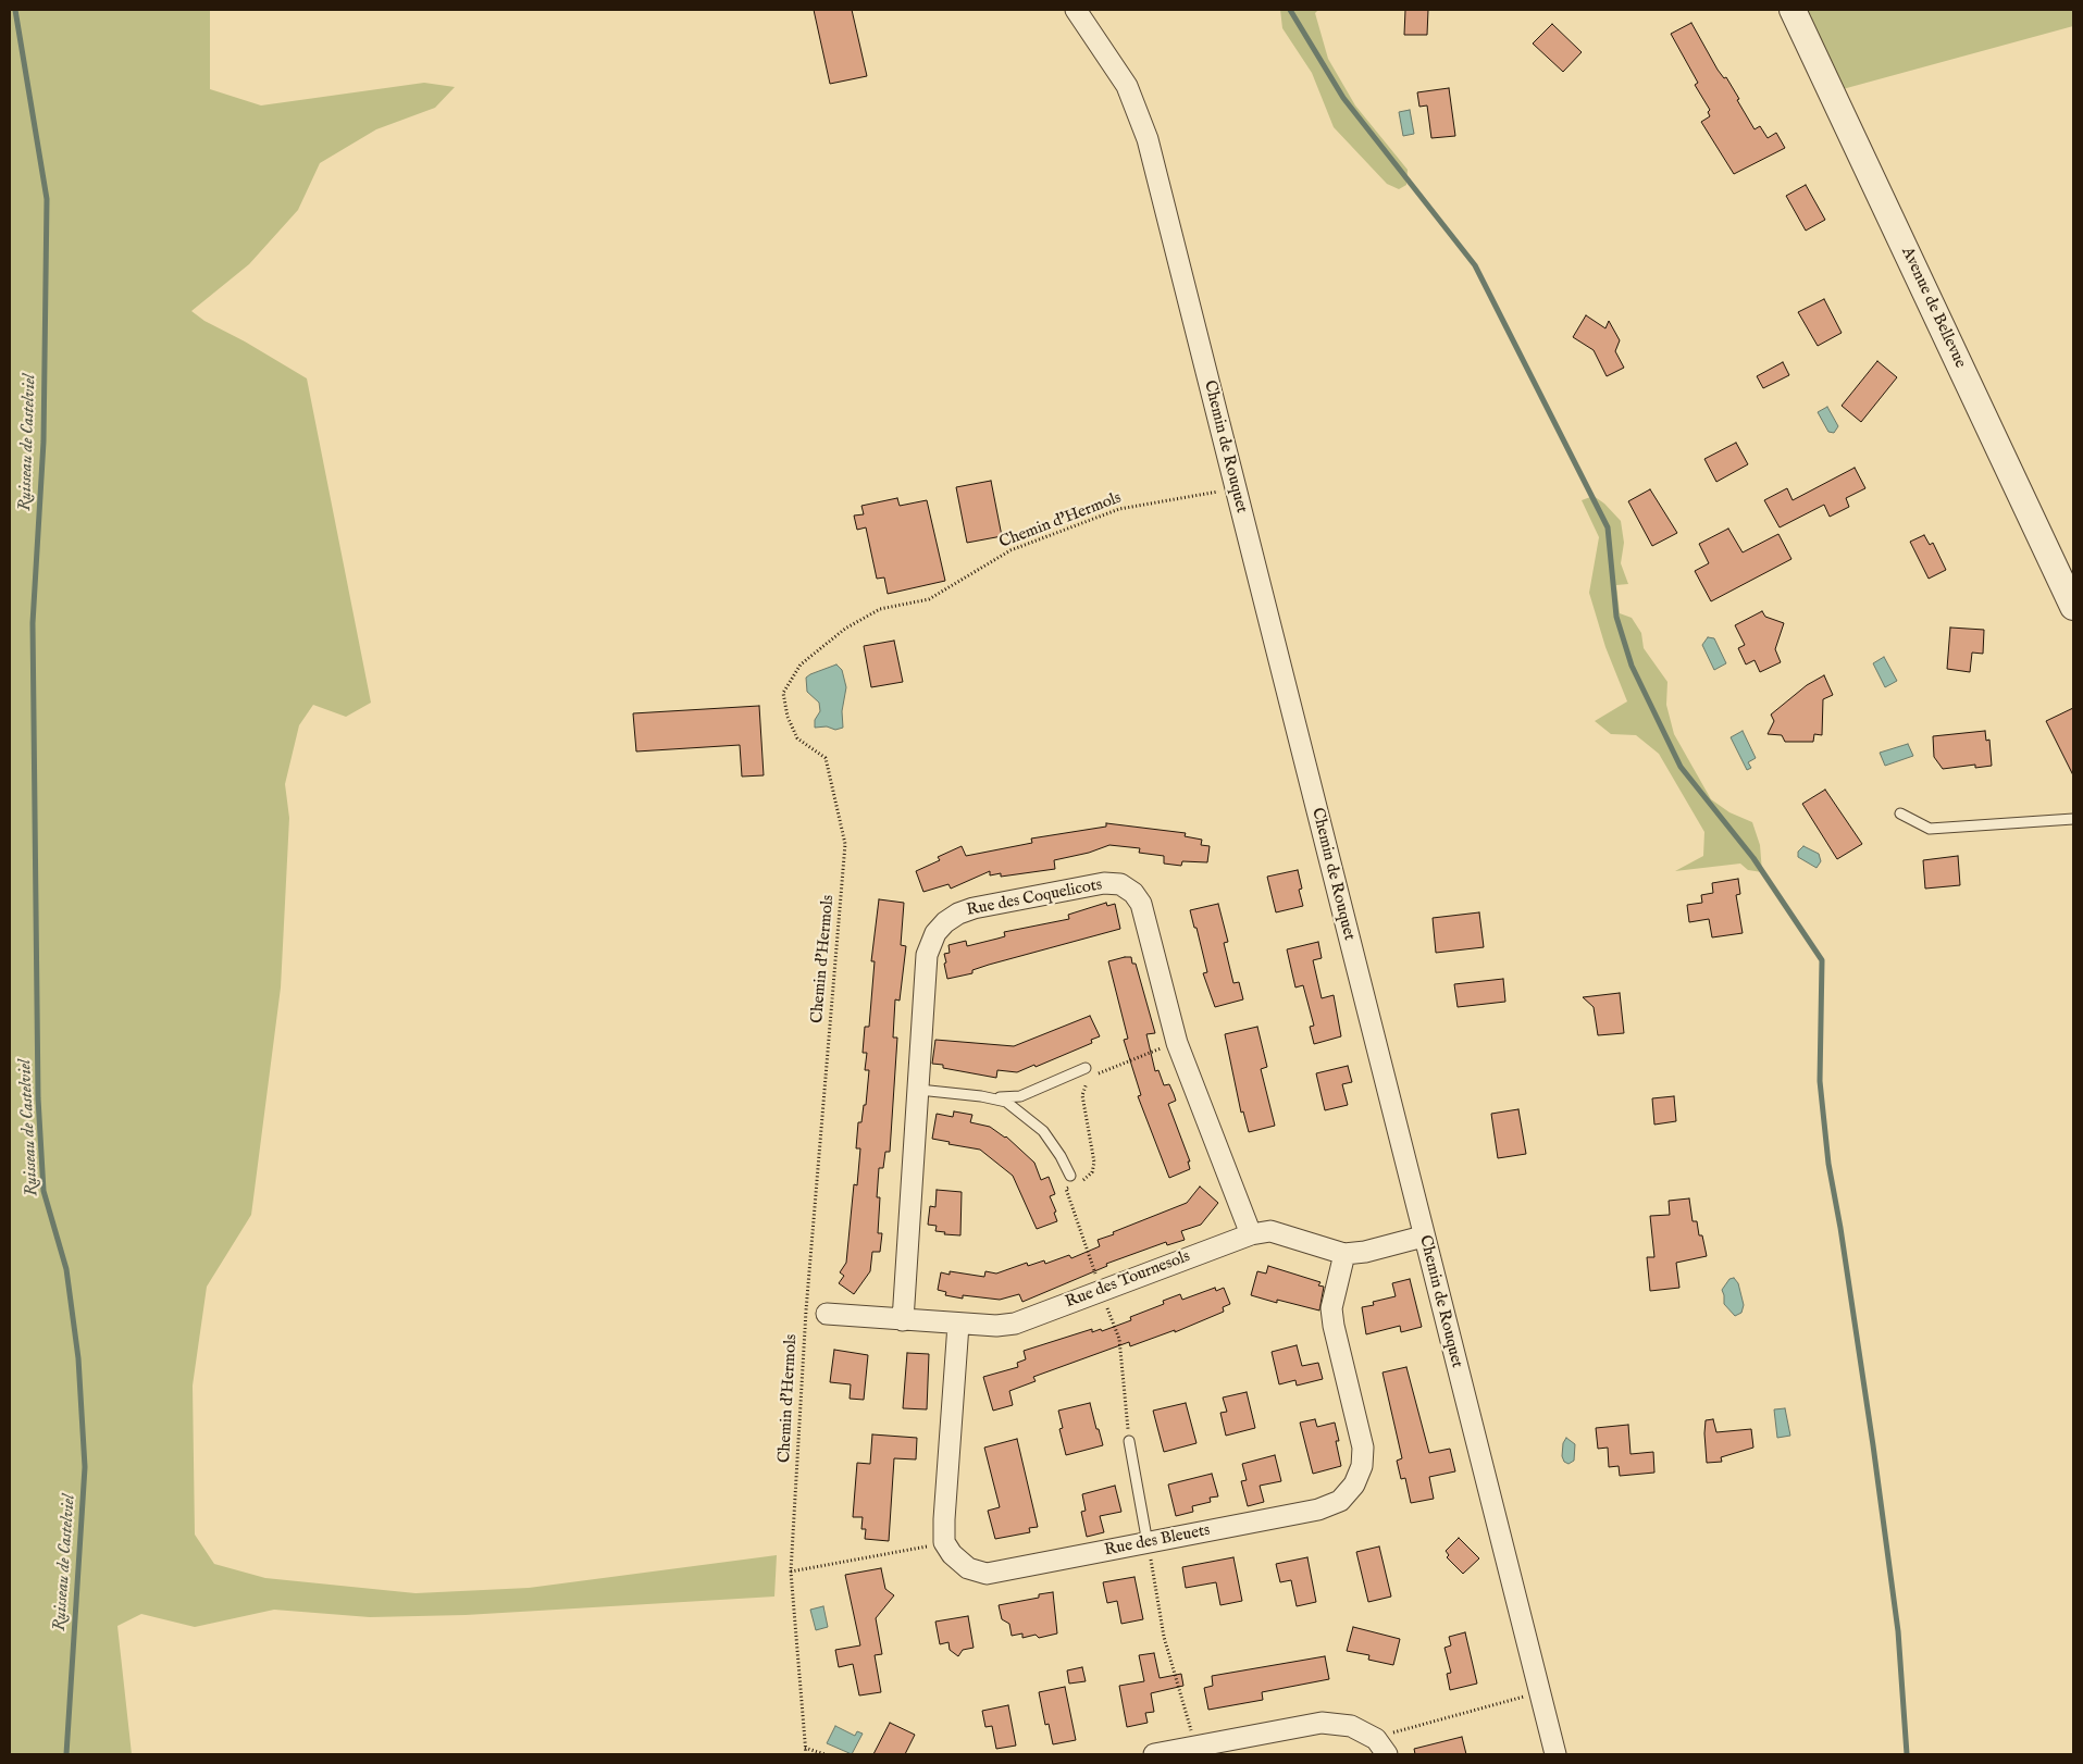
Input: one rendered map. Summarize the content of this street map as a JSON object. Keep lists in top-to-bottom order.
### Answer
{
  "streets": {
    "street": [
      "Avenue de Bellevue",
      "Chemin de Rouquet",
      "Rue des Coquelicots",
      "Rue des Tournesols",
      "Rue des Bleuets"
    ],
    "path": ["Chemin d'Hermols"]
  },
  "crossings": [
    ["Chemin de Rouquet", "Chemin d'Hermols"],
    ["Chemin de Rouquet", "Rue des Tournesols"],
    ["Rue des Coquelicots", "Rue des Tournesols"],
    ["Rue des Tournesols", "Rue des Bleuets"]
  ],
  "water": ["Ruisseau de Castelviel"]
}
